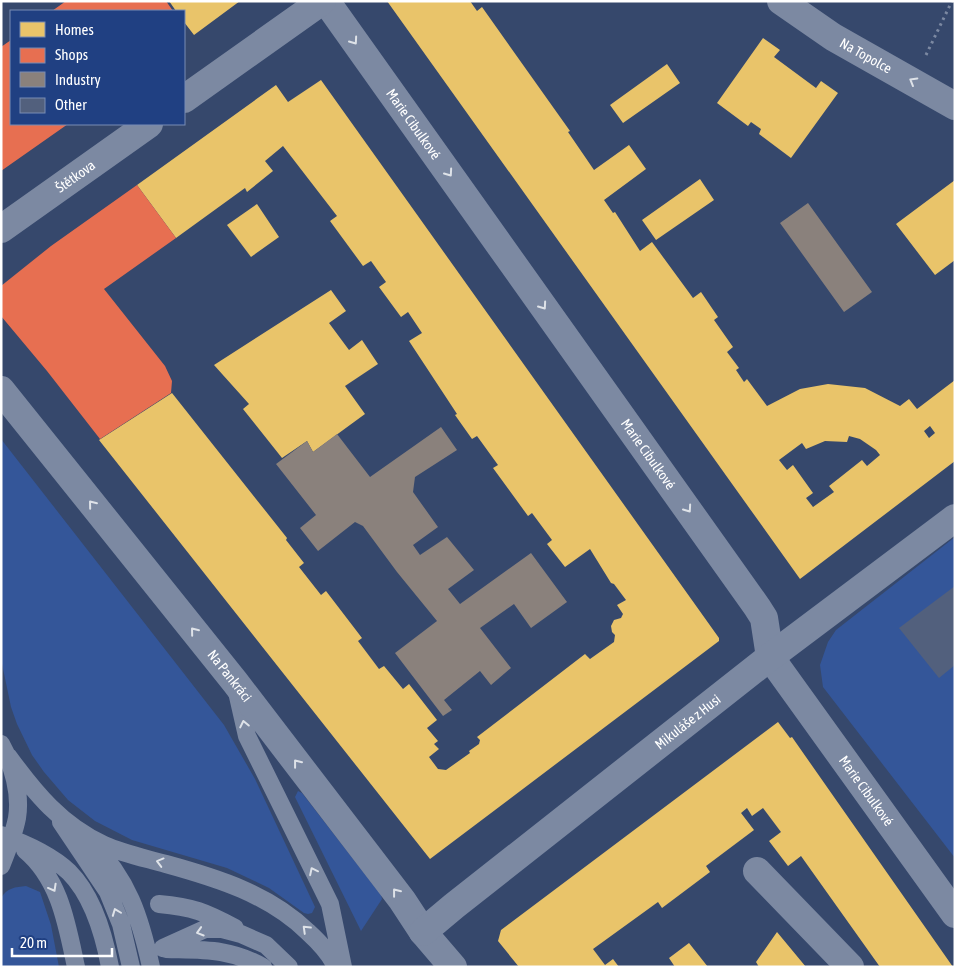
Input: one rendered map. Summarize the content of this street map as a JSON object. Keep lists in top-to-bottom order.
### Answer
{
  "streets": {
    "street": [
      "Na Topolce",
      "Marie Cibulkové",
      "Štětkova",
      "Na Pankráci",
      "Mikuláše z Husi"
    ]
  },
  "crossings": [
    ["Marie Cibulkové", "Mikuláše z Husi"],
    ["Na Pankráci", "Mikuláše z Husi"]
  ],
  "one_way": ["Na Topolce", "Marie Cibulkové", "Na Pankráci"],
  "legend": [
    "Homes",
    "Shops",
    "Industry",
    "Other"
  ],
  "scale_bar": "20 m"
}
